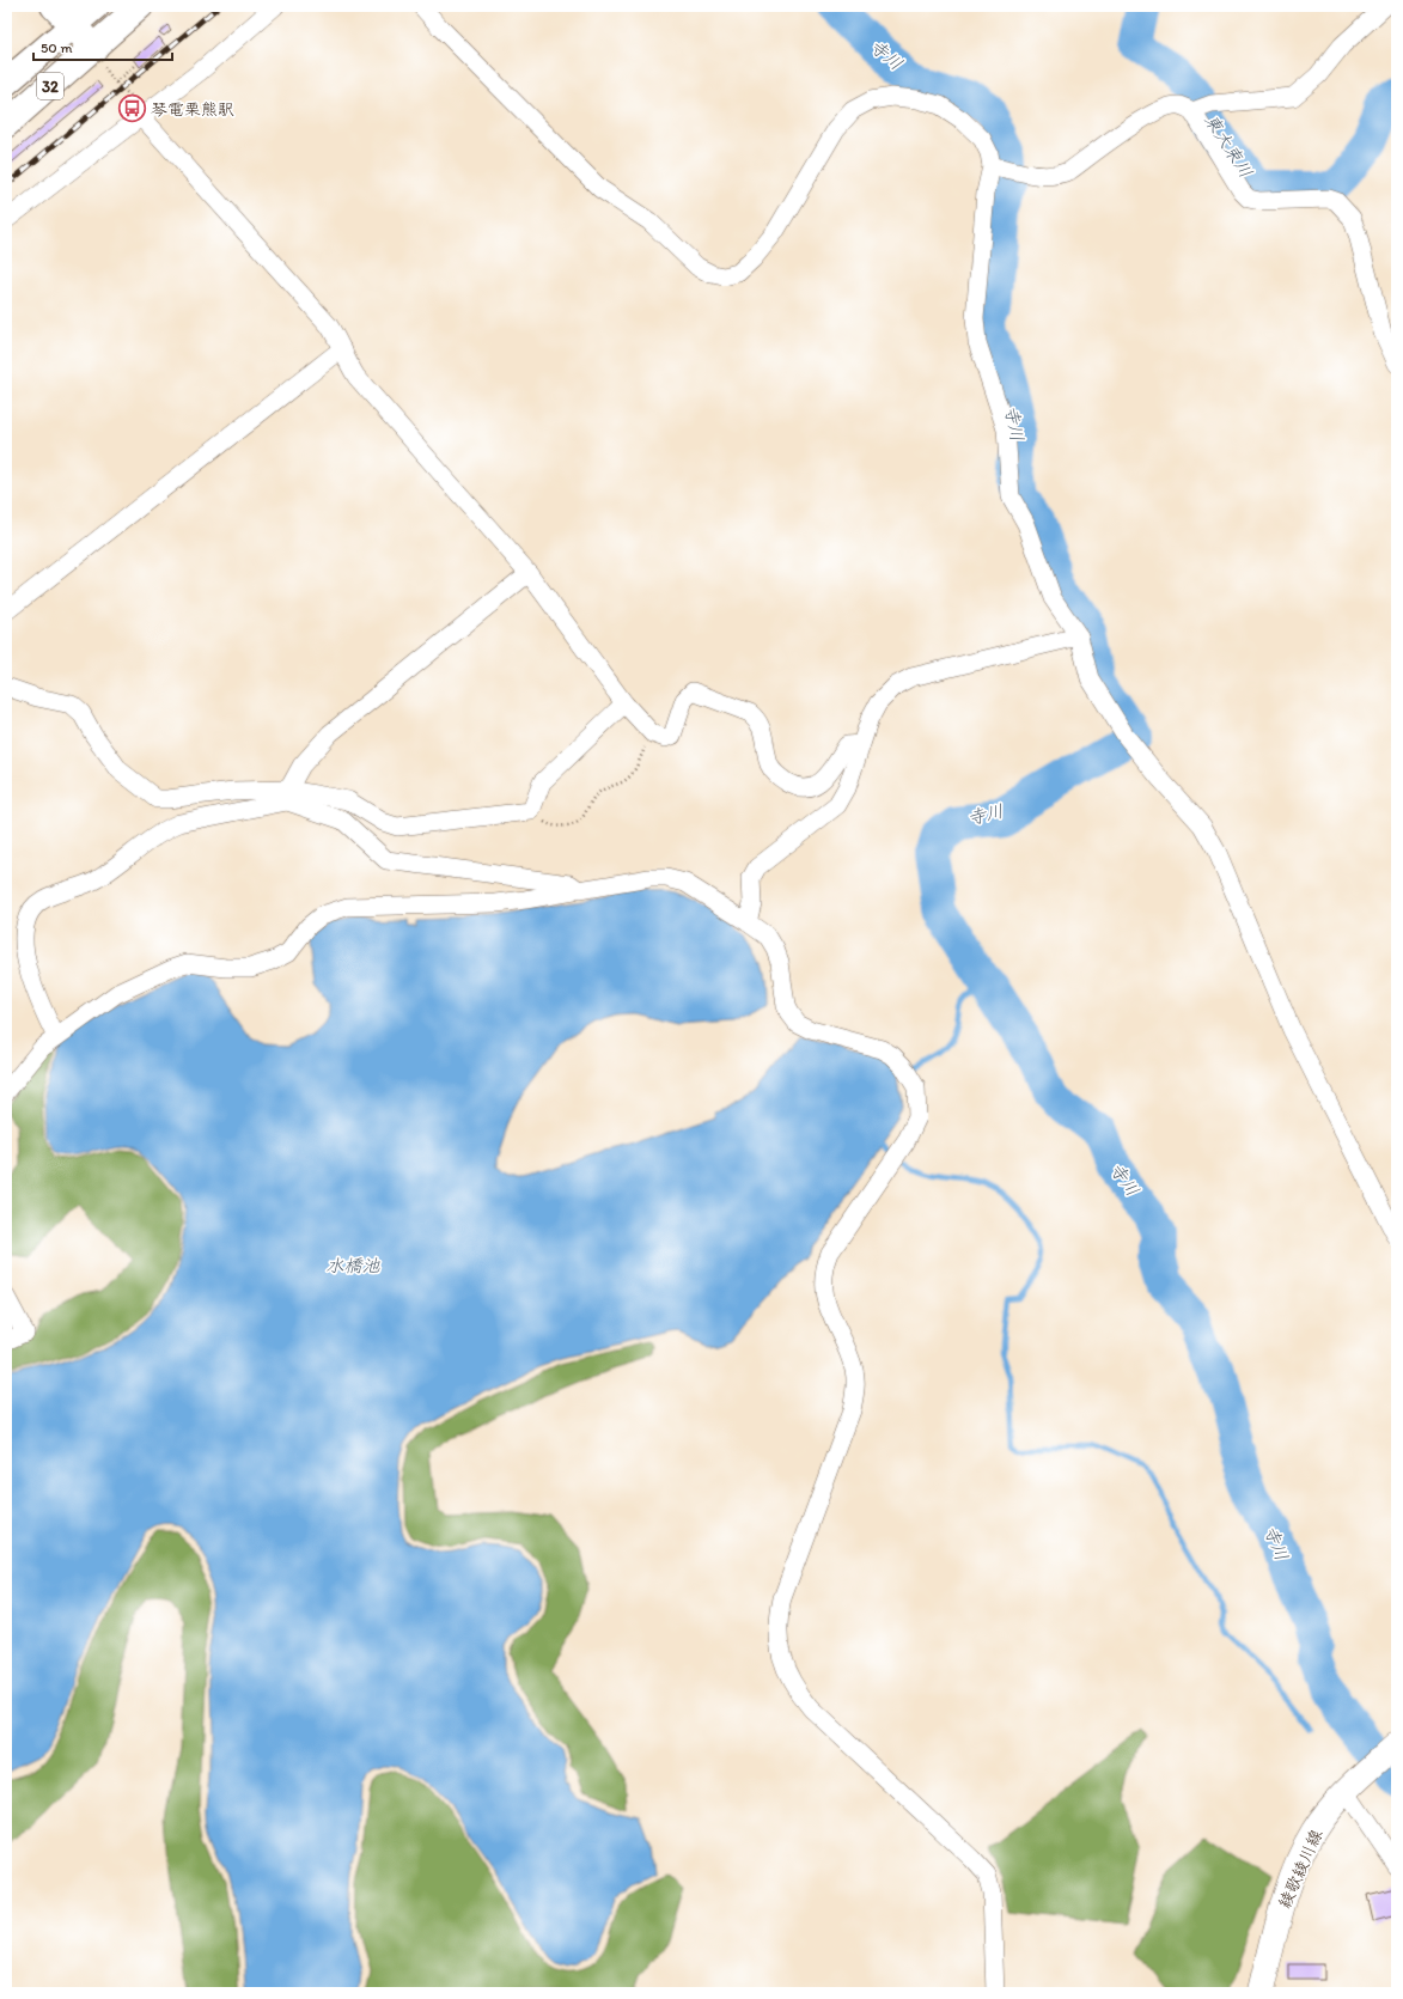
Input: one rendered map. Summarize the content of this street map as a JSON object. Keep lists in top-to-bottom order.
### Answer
{
  "streets": {
    "main road": ["32", "綾歌綾川線"]
  },
  "water": ["寺川", "東大束川", "水橋池"],
  "places": {
    "bus stop": ["琴電栗熊駅"]
  },
  "scale_bar": "50 m"
}
